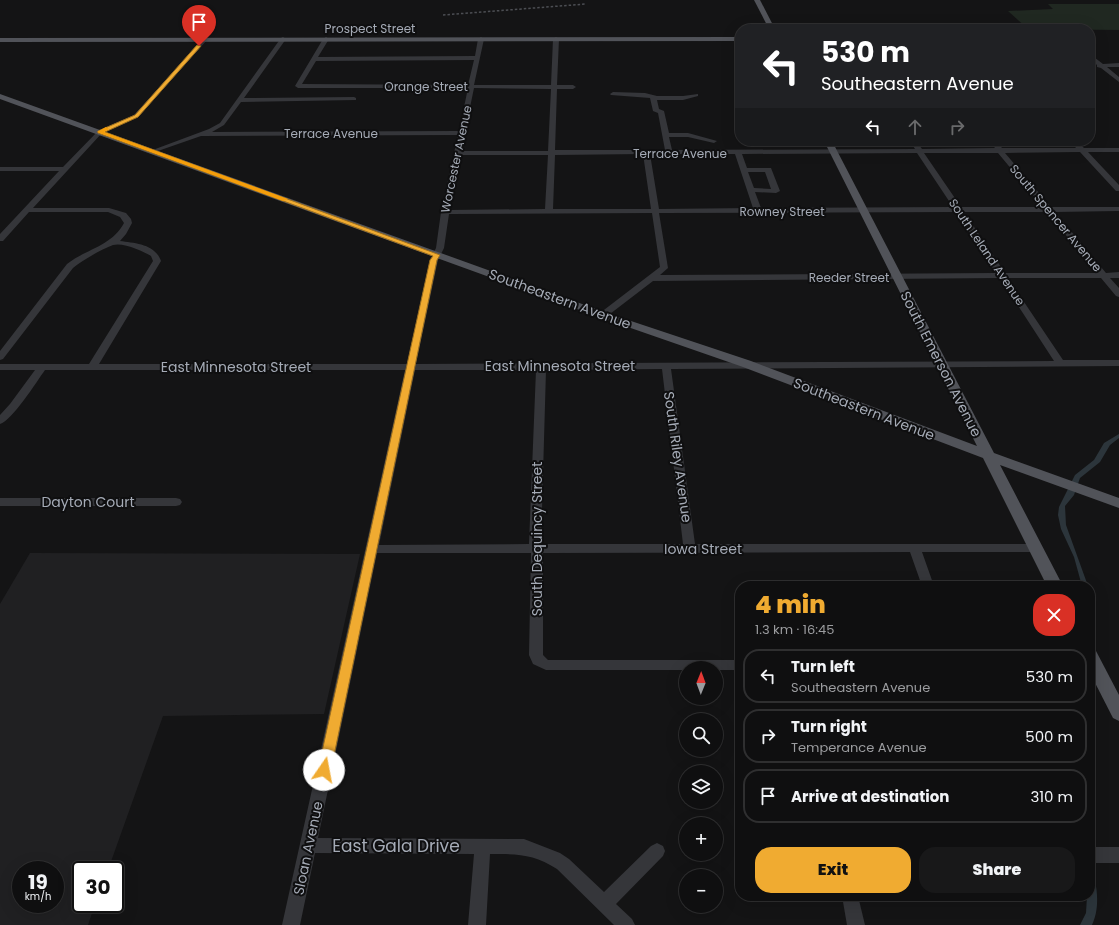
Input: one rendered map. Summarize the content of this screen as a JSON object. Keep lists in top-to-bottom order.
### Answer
{
  "streets": {
    "main road": ["Prospect Street", "Southeastern Avenue", "South Emerson Avenue"],
    "street": [
      "Orange Street",
      "Terrace Avenue",
      "Worcester Avenue",
      "Rowney Street",
      "South Spencer Avenue",
      "South Leland Avenue",
      "Reeder Street",
      "East Minnesota Street",
      "South Riley Avenue",
      "Dayton Court",
      "South Dequincy Street",
      "Iowa Street",
      "East Gala Drive",
      "Sloan Avenue"
    ]
  },
  "crossings": [
    ["Prospect Street", "Worcester Avenue"],
    ["Orange Street", "Worcester Avenue"],
    ["Terrace Avenue", "Worcester Avenue"],
    ["Terrace Avenue", "South Spencer Avenue"],
    ["Terrace Avenue", "South Leland Avenue"],
    ["Terrace Avenue", "South Emerson Avenue"],
    ["Worcester Avenue", "Rowney Street"],
    ["Worcester Avenue", "Southeastern Avenue"],
    ["Worcester Avenue", "Sloan Avenue"],
    ["Rowney Street", "South Spencer Avenue"],
    ["Rowney Street", "South Leland Avenue"],
    ["Rowney Street", "South Emerson Avenue"],
    ["South Spencer Avenue", "Reeder Street"],
    ["South Leland Avenue", "Reeder Street"],
    ["South Leland Avenue", "East Minnesota Street"],
    ["Reeder Street", "South Emerson Avenue"],
    ["Southeastern Avenue", "South Emerson Avenue"],
    ["Southeastern Avenue", "East Minnesota Street"],
    ["Southeastern Avenue", "Sloan Avenue"],
    ["South Emerson Avenue", "East Minnesota Street"],
    ["South Emerson Avenue", "Iowa Street"],
    ["East Minnesota Street", "South Riley Avenue"],
    ["East Minnesota Street", "South Dequincy Street"],
    ["East Minnesota Street", "Sloan Avenue"],
    ["South Riley Avenue", "Iowa Street"],
    ["South Dequincy Street", "Iowa Street"],
    ["Iowa Street", "Sloan Avenue"],
    ["East Gala Drive", "Sloan Avenue"]
  ],
  "north": "top",
  "page": {
    "turn": ["530 m", "Southeastern Avenue"],
    "heading": ["4 min", "1.3 km · 16:45"],
    "list": [
      {
        "name": "Turn left",
        "note": "Southeastern Avenue",
        "value": "530 m"
      },
      {
        "name": "Turn right",
        "note": "Temperance Avenue",
        "value": "500 m"
      },
      {
        "name": "Arrive at destination",
        "value": "310 m"
      }
    ],
    "map_buttons": ["+", "−"],
    "buttons": ["Exit", "Share"],
    "speed": "19 km/h",
    "limit": "30"
  }
}
